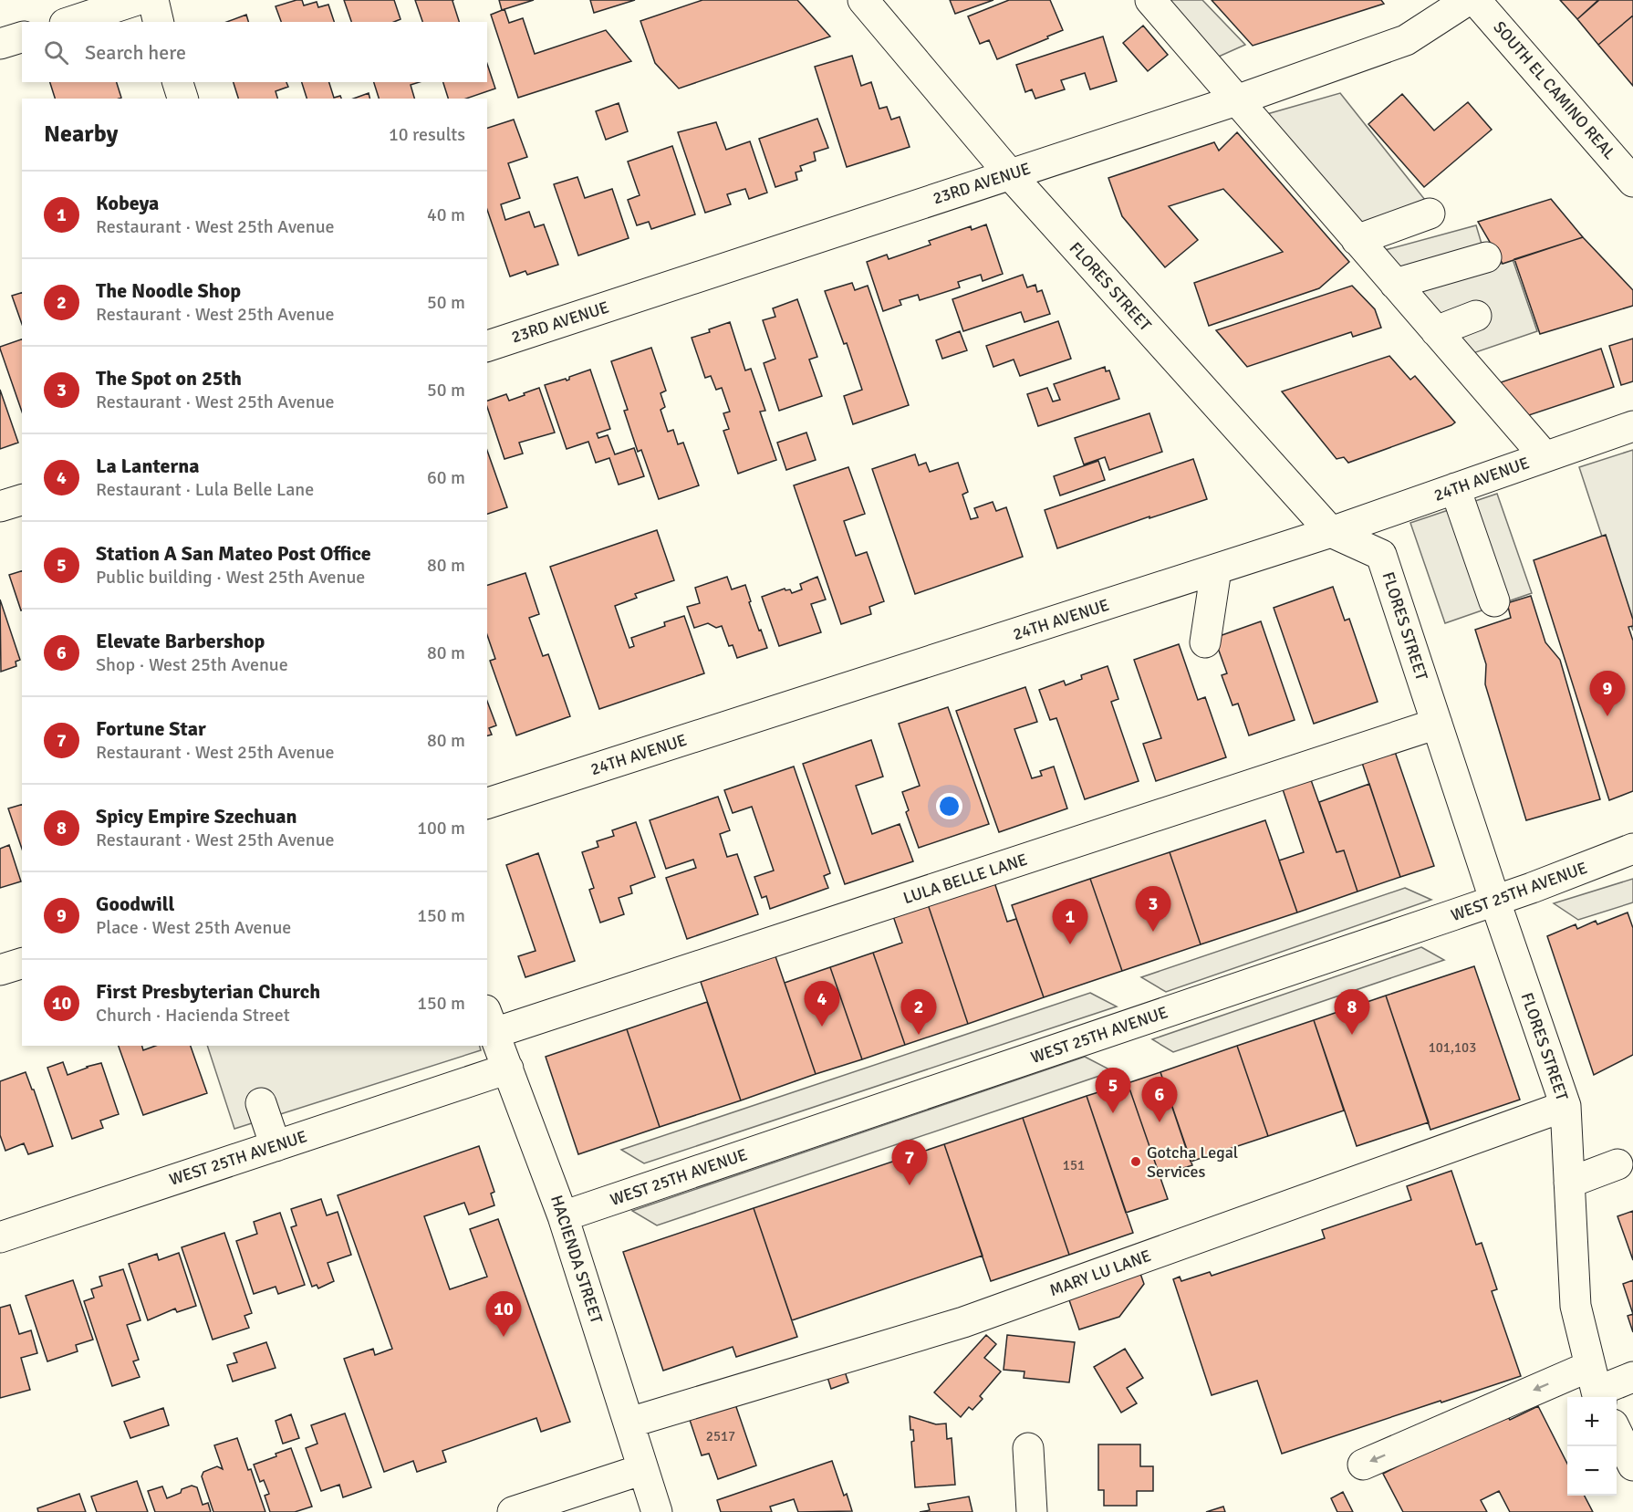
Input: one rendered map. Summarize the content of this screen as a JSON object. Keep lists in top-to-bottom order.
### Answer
{
  "streets": {
    "street": [
      "SOUTH EL CAMINO REAL",
      "23RD AVENUE",
      "FLORES STREET",
      "24TH AVENUE",
      "LULA BELLE LANE",
      "WEST 25TH AVENUE",
      "HACIENDA STREET",
      "MARY LU LANE"
    ]
  },
  "crossings": [
    ["23RD AVENUE", "FLORES STREET"],
    ["FLORES STREET", "24TH AVENUE"],
    ["FLORES STREET", "LULA BELLE LANE"],
    ["FLORES STREET", "WEST 25TH AVENUE"],
    ["FLORES STREET", "MARY LU LANE"],
    ["LULA BELLE LANE", "HACIENDA STREET"],
    ["WEST 25TH AVENUE", "HACIENDA STREET"],
    ["HACIENDA STREET", "MARY LU LANE"]
  ],
  "places": ["Gotcha Legal Services"],
  "house_numbers": ["101,103", "151", "2517"],
  "page": {
    "search": "Search here",
    "heading": ["Nearby", "10 results"],
    "list": [
      {
        "mark": "1",
        "name": "Kobeya",
        "note": "Restaurant · West 25th Avenue",
        "value": "40 m"
      },
      {
        "mark": "2",
        "name": "The Noodle Shop",
        "note": "Restaurant · West 25th Avenue",
        "value": "50 m"
      },
      {
        "mark": "3",
        "name": "The Spot on 25th",
        "note": "Restaurant · West 25th Avenue",
        "value": "50 m"
      },
      {
        "mark": "4",
        "name": "La Lanterna",
        "note": "Restaurant · Lula Belle Lane",
        "value": "60 m"
      },
      {
        "mark": "5",
        "name": "Station A San Mateo Post Office",
        "note": "Public building · West 25th Avenue",
        "value": "80 m"
      },
      {
        "mark": "6",
        "name": "Elevate Barbershop",
        "note": "Shop · West 25th Avenue",
        "value": "80 m"
      },
      {
        "mark": "7",
        "name": "Fortune Star",
        "note": "Restaurant · West 25th Avenue",
        "value": "80 m"
      },
      {
        "mark": "8",
        "name": "Spicy Empire Szechuan",
        "note": "Restaurant · West 25th Avenue",
        "value": "100 m"
      },
      {
        "mark": "9",
        "name": "Goodwill",
        "note": "Place · West 25th Avenue",
        "value": "150 m"
      },
      {
        "mark": "10",
        "name": "First Presbyterian Church",
        "note": "Church · Hacienda Street",
        "value": "150 m"
      }
    ],
    "pins": [
      "9",
      "3",
      "1",
      "4",
      "2",
      "8",
      "5",
      "6",
      "7",
      "10"
    ],
    "map_buttons": ["+", "−"]
  }
}
